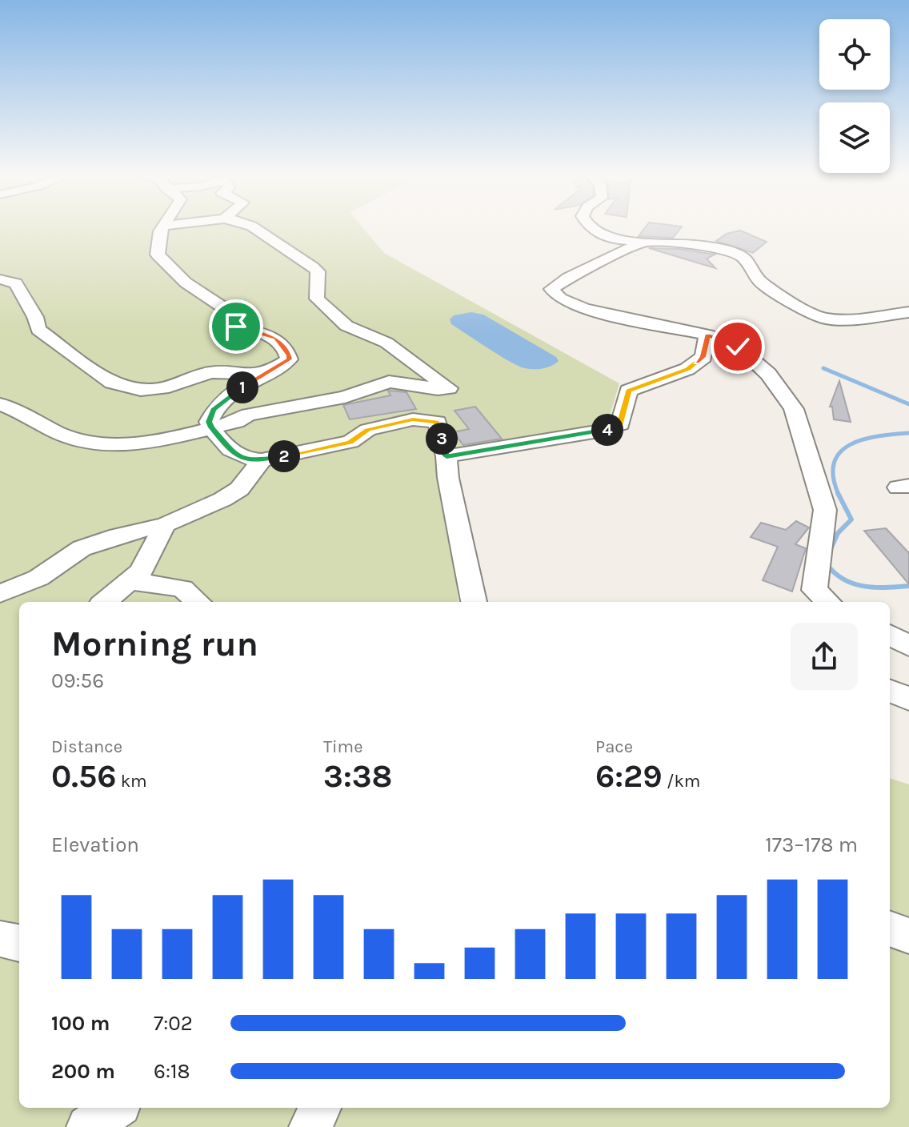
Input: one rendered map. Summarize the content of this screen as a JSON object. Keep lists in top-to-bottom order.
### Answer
{
  "page": {
    "pins": [
      "1",
      "4",
      "3",
      "2"
    ],
    "heading": ["Morning run", "09:56"],
    "stats": [
      ["Distance", "0.56 km"],
      ["Time", "3:38"],
      ["Pace", "6:29 /km"]
    ],
    "chart": ["Elevation", "173–178 m"],
    "list": [
      {
        "name": "100 m",
        "note": "7:02"
      },
      {
        "name": "200 m",
        "note": "6:18"
      }
    ]
  }
}
